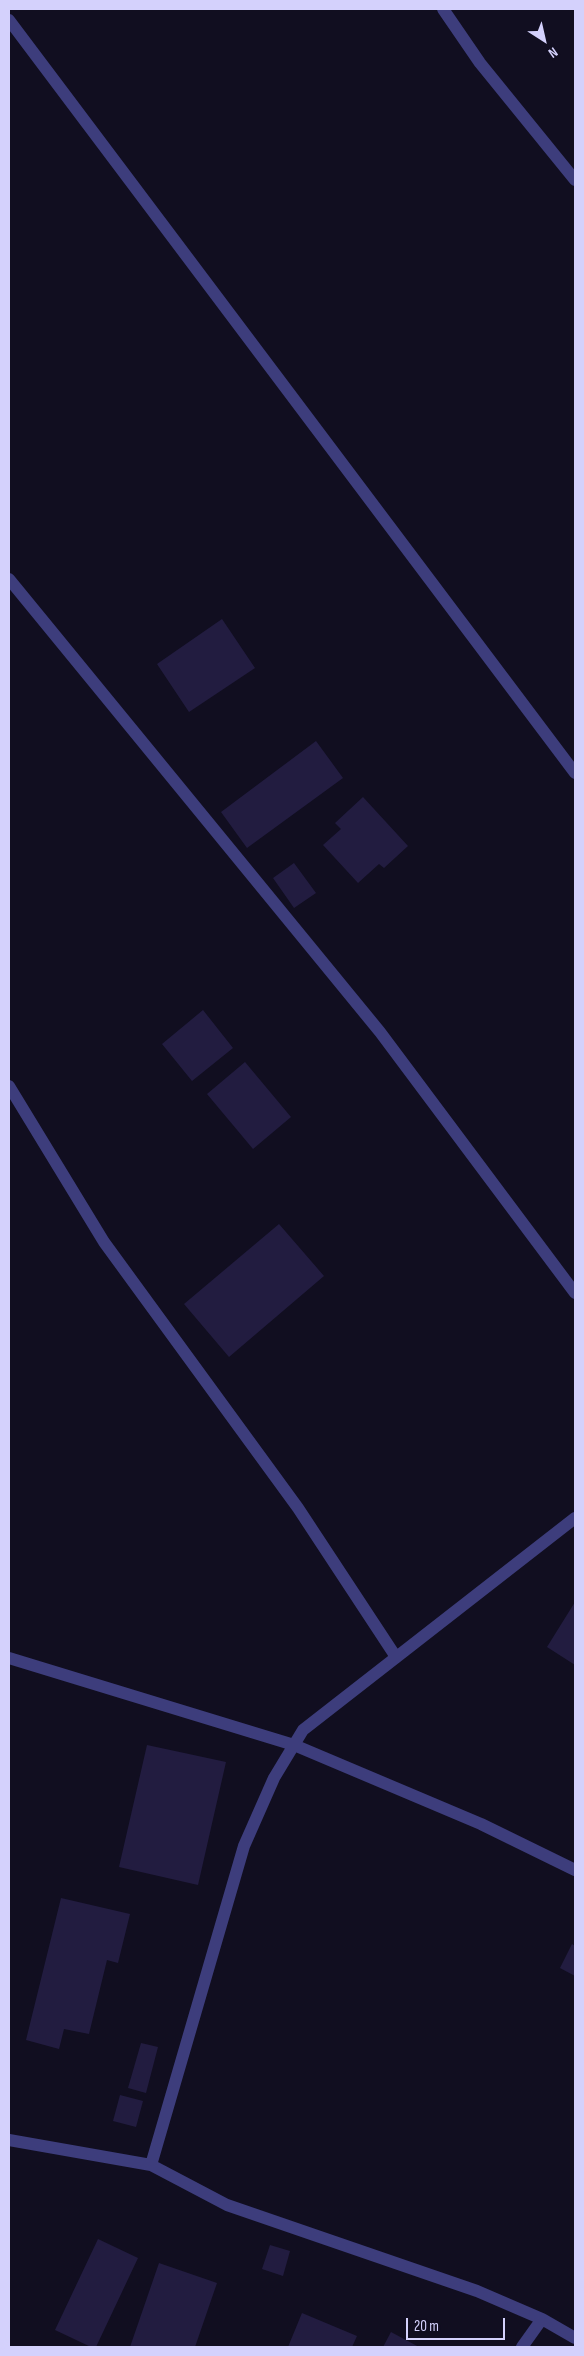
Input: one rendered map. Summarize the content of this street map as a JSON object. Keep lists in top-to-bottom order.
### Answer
{
  "scale_bar": "20 m",
  "north": "bottom right"
}
